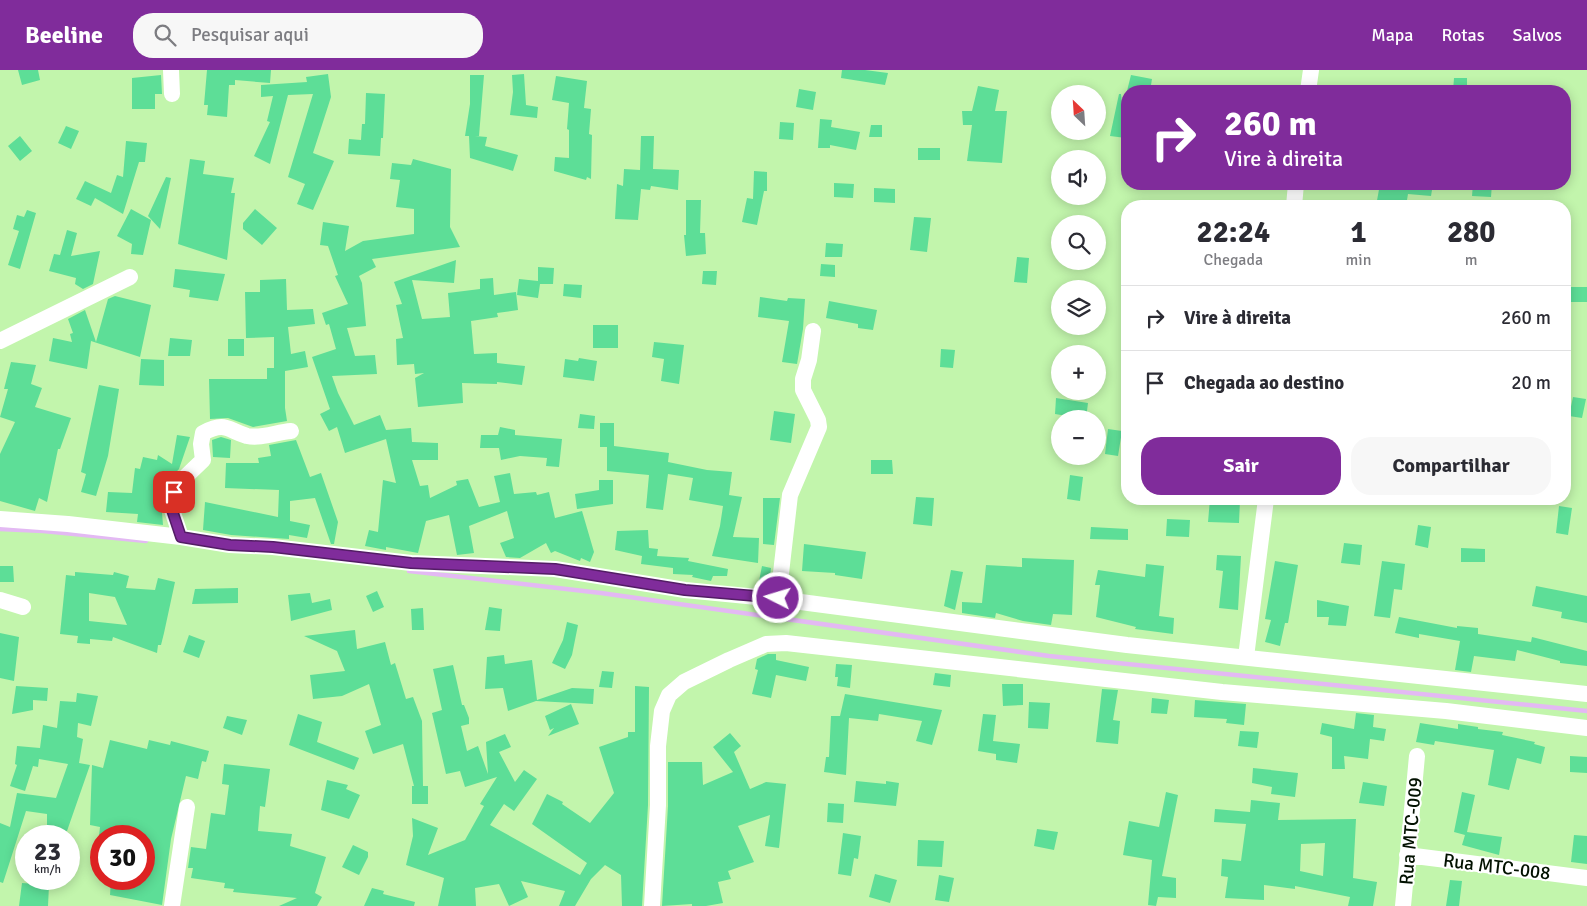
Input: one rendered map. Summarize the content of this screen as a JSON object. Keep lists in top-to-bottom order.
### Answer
{
  "streets": {
    "street": ["Rua MTC-009", "Rua MTC-008"]
  },
  "crossings": [
    ["Rua MTC-009", "Rua MTC-008"]
  ],
  "north": "top left",
  "page": {
    "header": "Beeline",
    "search": "Pesquisar aqui",
    "nav": ["Mapa", "Rotas", "Salvos"],
    "map_buttons": ["+", "−"],
    "turn": ["260 m", "Vire à direita"],
    "eta": [
      "22:24",
      "Chegada",
      "1",
      "min",
      "280",
      "m"
    ],
    "list": [
      {
        "name": "Vire à direita",
        "value": "260 m"
      },
      {
        "name": "Chegada ao destino",
        "value": "20 m"
      }
    ],
    "buttons": ["Sair", "Compartilhar"],
    "speed": "23 km/h",
    "limit": "30"
  }
}
